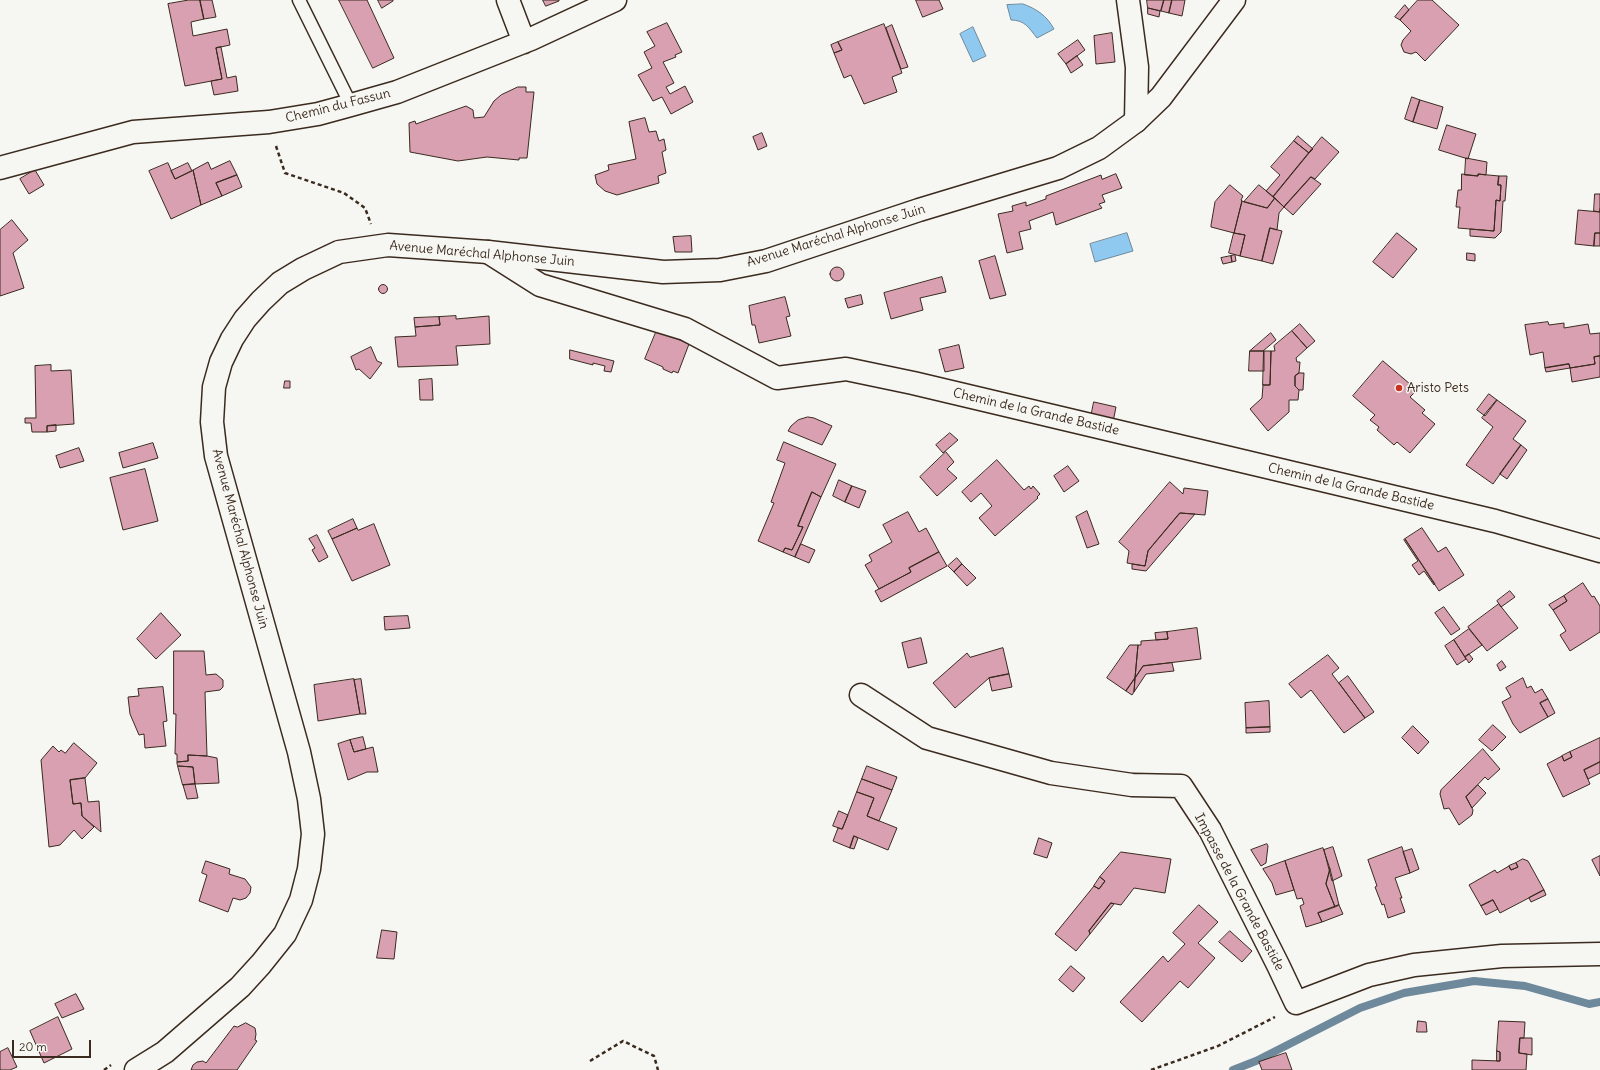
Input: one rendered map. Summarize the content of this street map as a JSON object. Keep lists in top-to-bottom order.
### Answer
{
  "streets": {
    "street": [
      "Chemin du Fassun",
      "Avenue Maréchal Alphonse Juin",
      "Chemin de la Grande Bastide",
      "Impasse de la Grande Bastide"
    ]
  },
  "crossings": [
    ["Avenue Maréchal Alphonse Juin", "Chemin de la Grande Bastide"]
  ],
  "places": ["Aristo Pets"],
  "scale_bar": "20 m"
}
